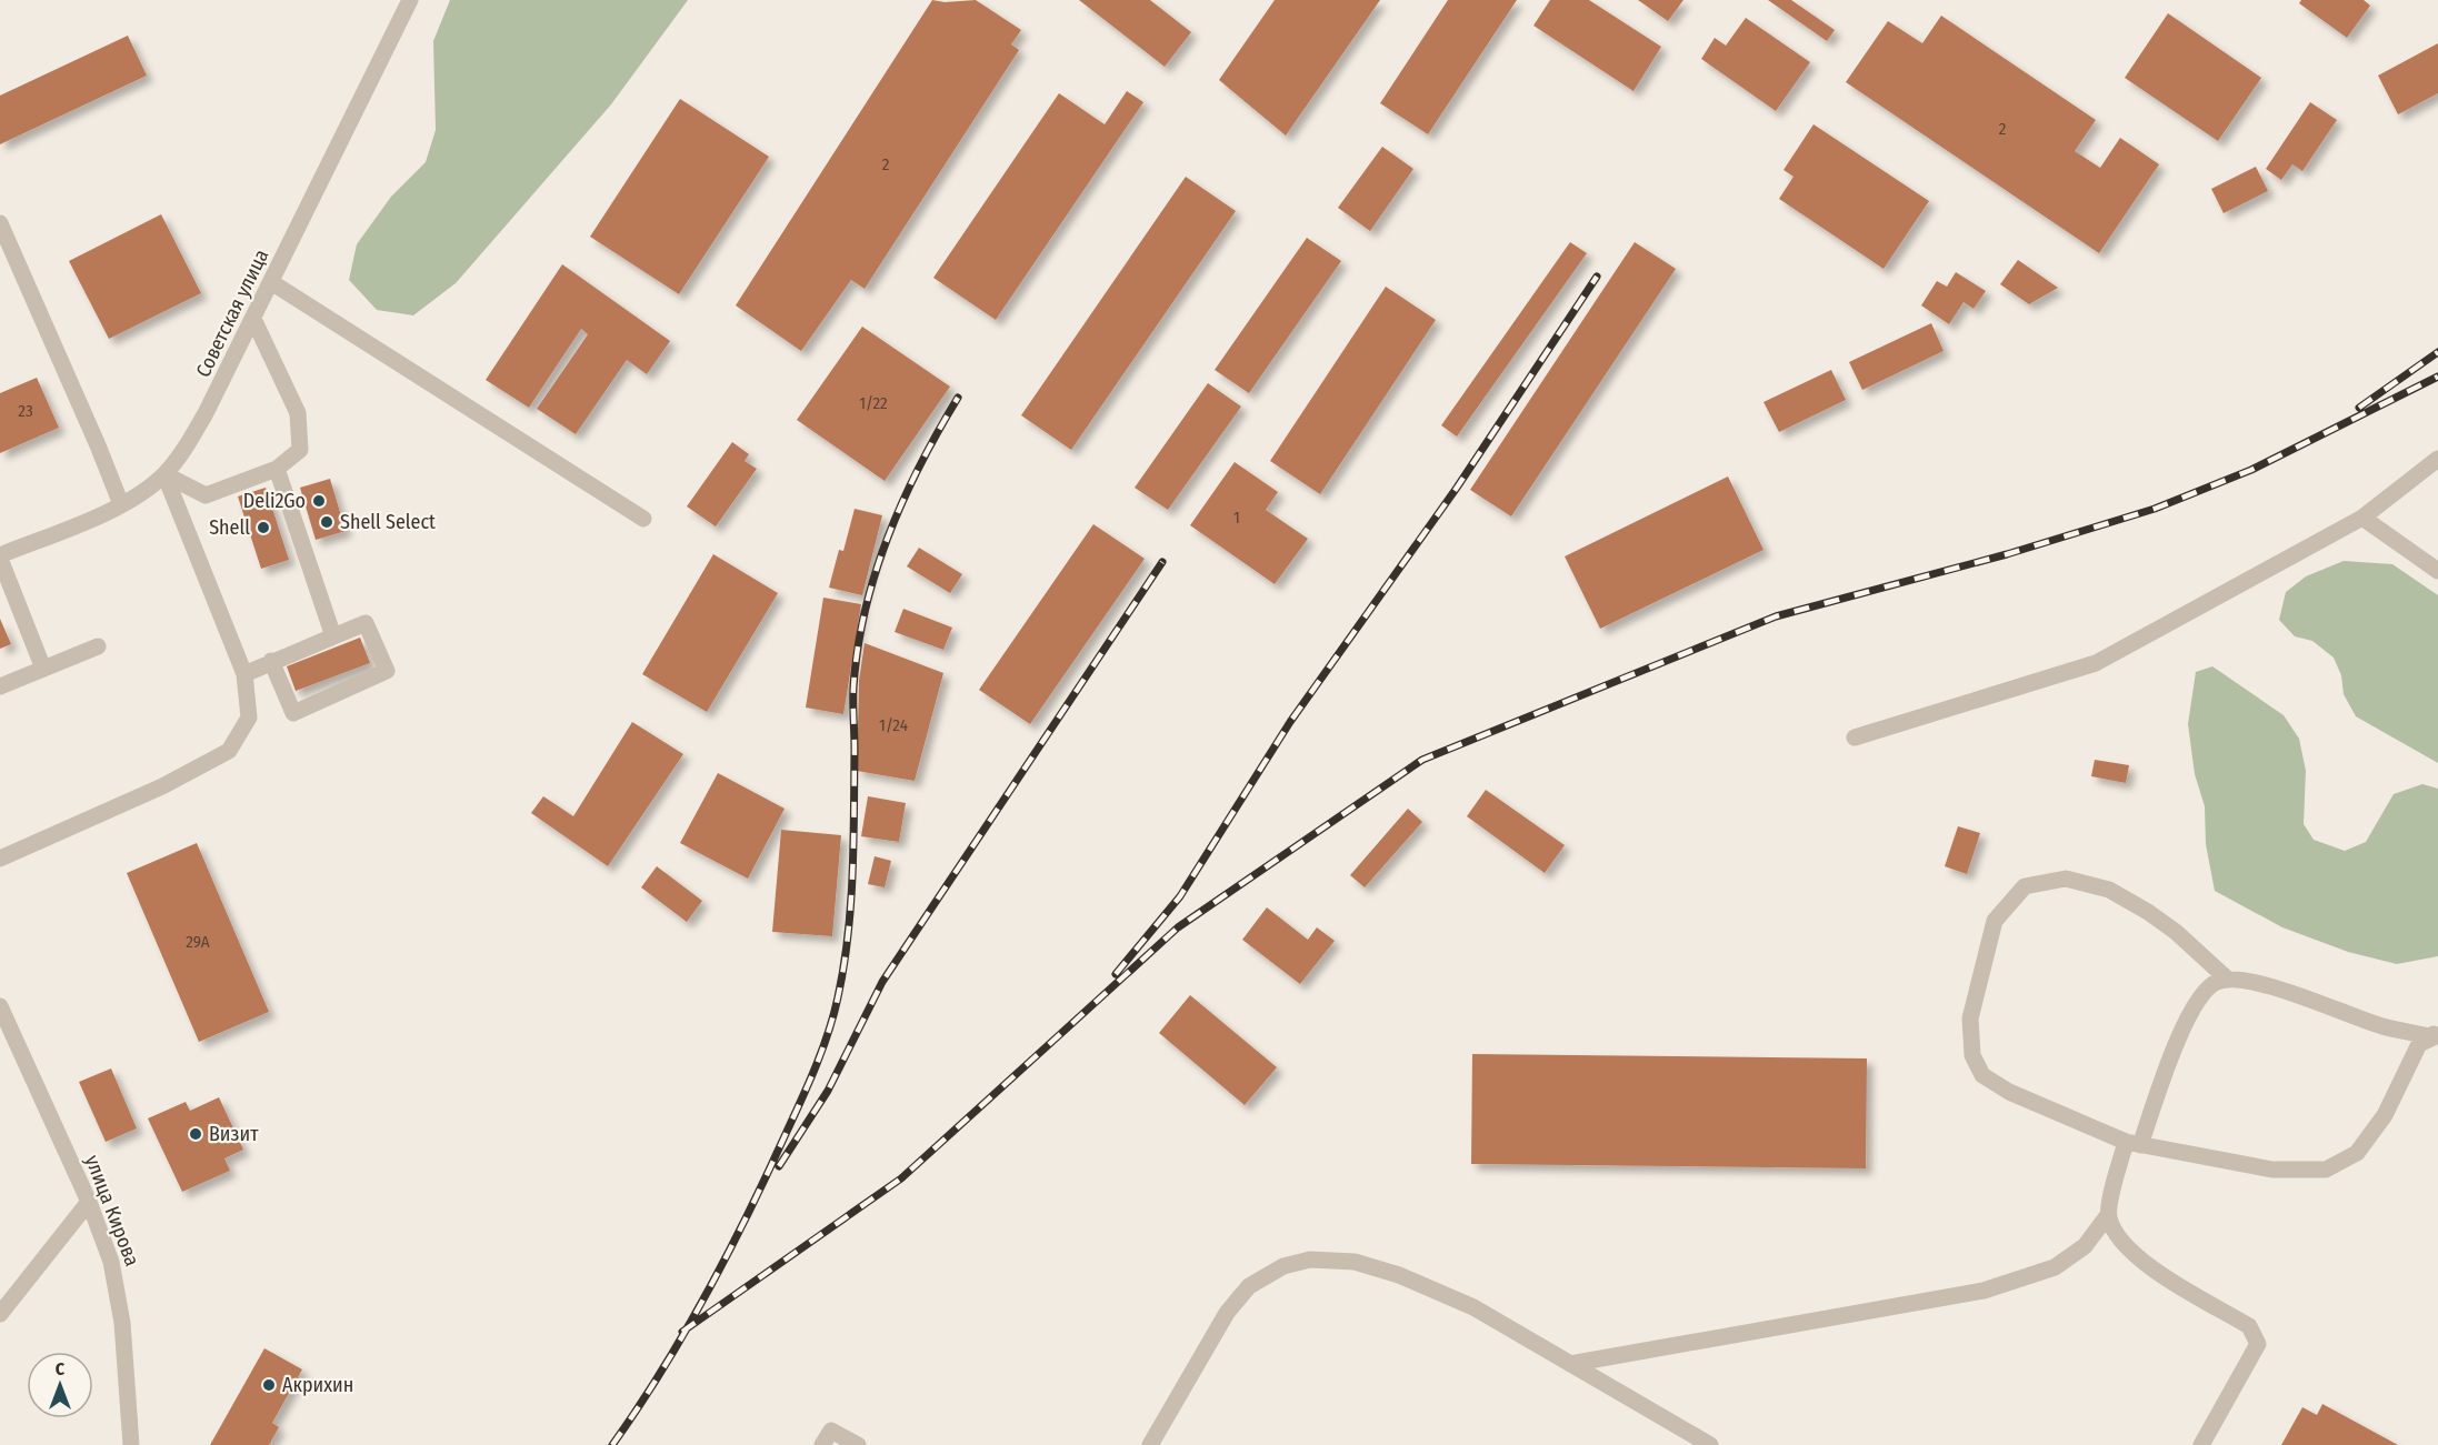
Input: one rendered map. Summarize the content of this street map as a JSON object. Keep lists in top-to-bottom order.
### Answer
{
  "streets": {
    "street": ["Советская улица", "улица Кирова"]
  },
  "places": [
    "Deli2Go",
    "Shell Select",
    "Shell",
    "Визит",
    "Акрихин"
  ],
  "house_numbers": [
    "2",
    "2",
    "1/22",
    "23",
    "1",
    "1/24",
    "29А"
  ],
  "north": "top"
}
